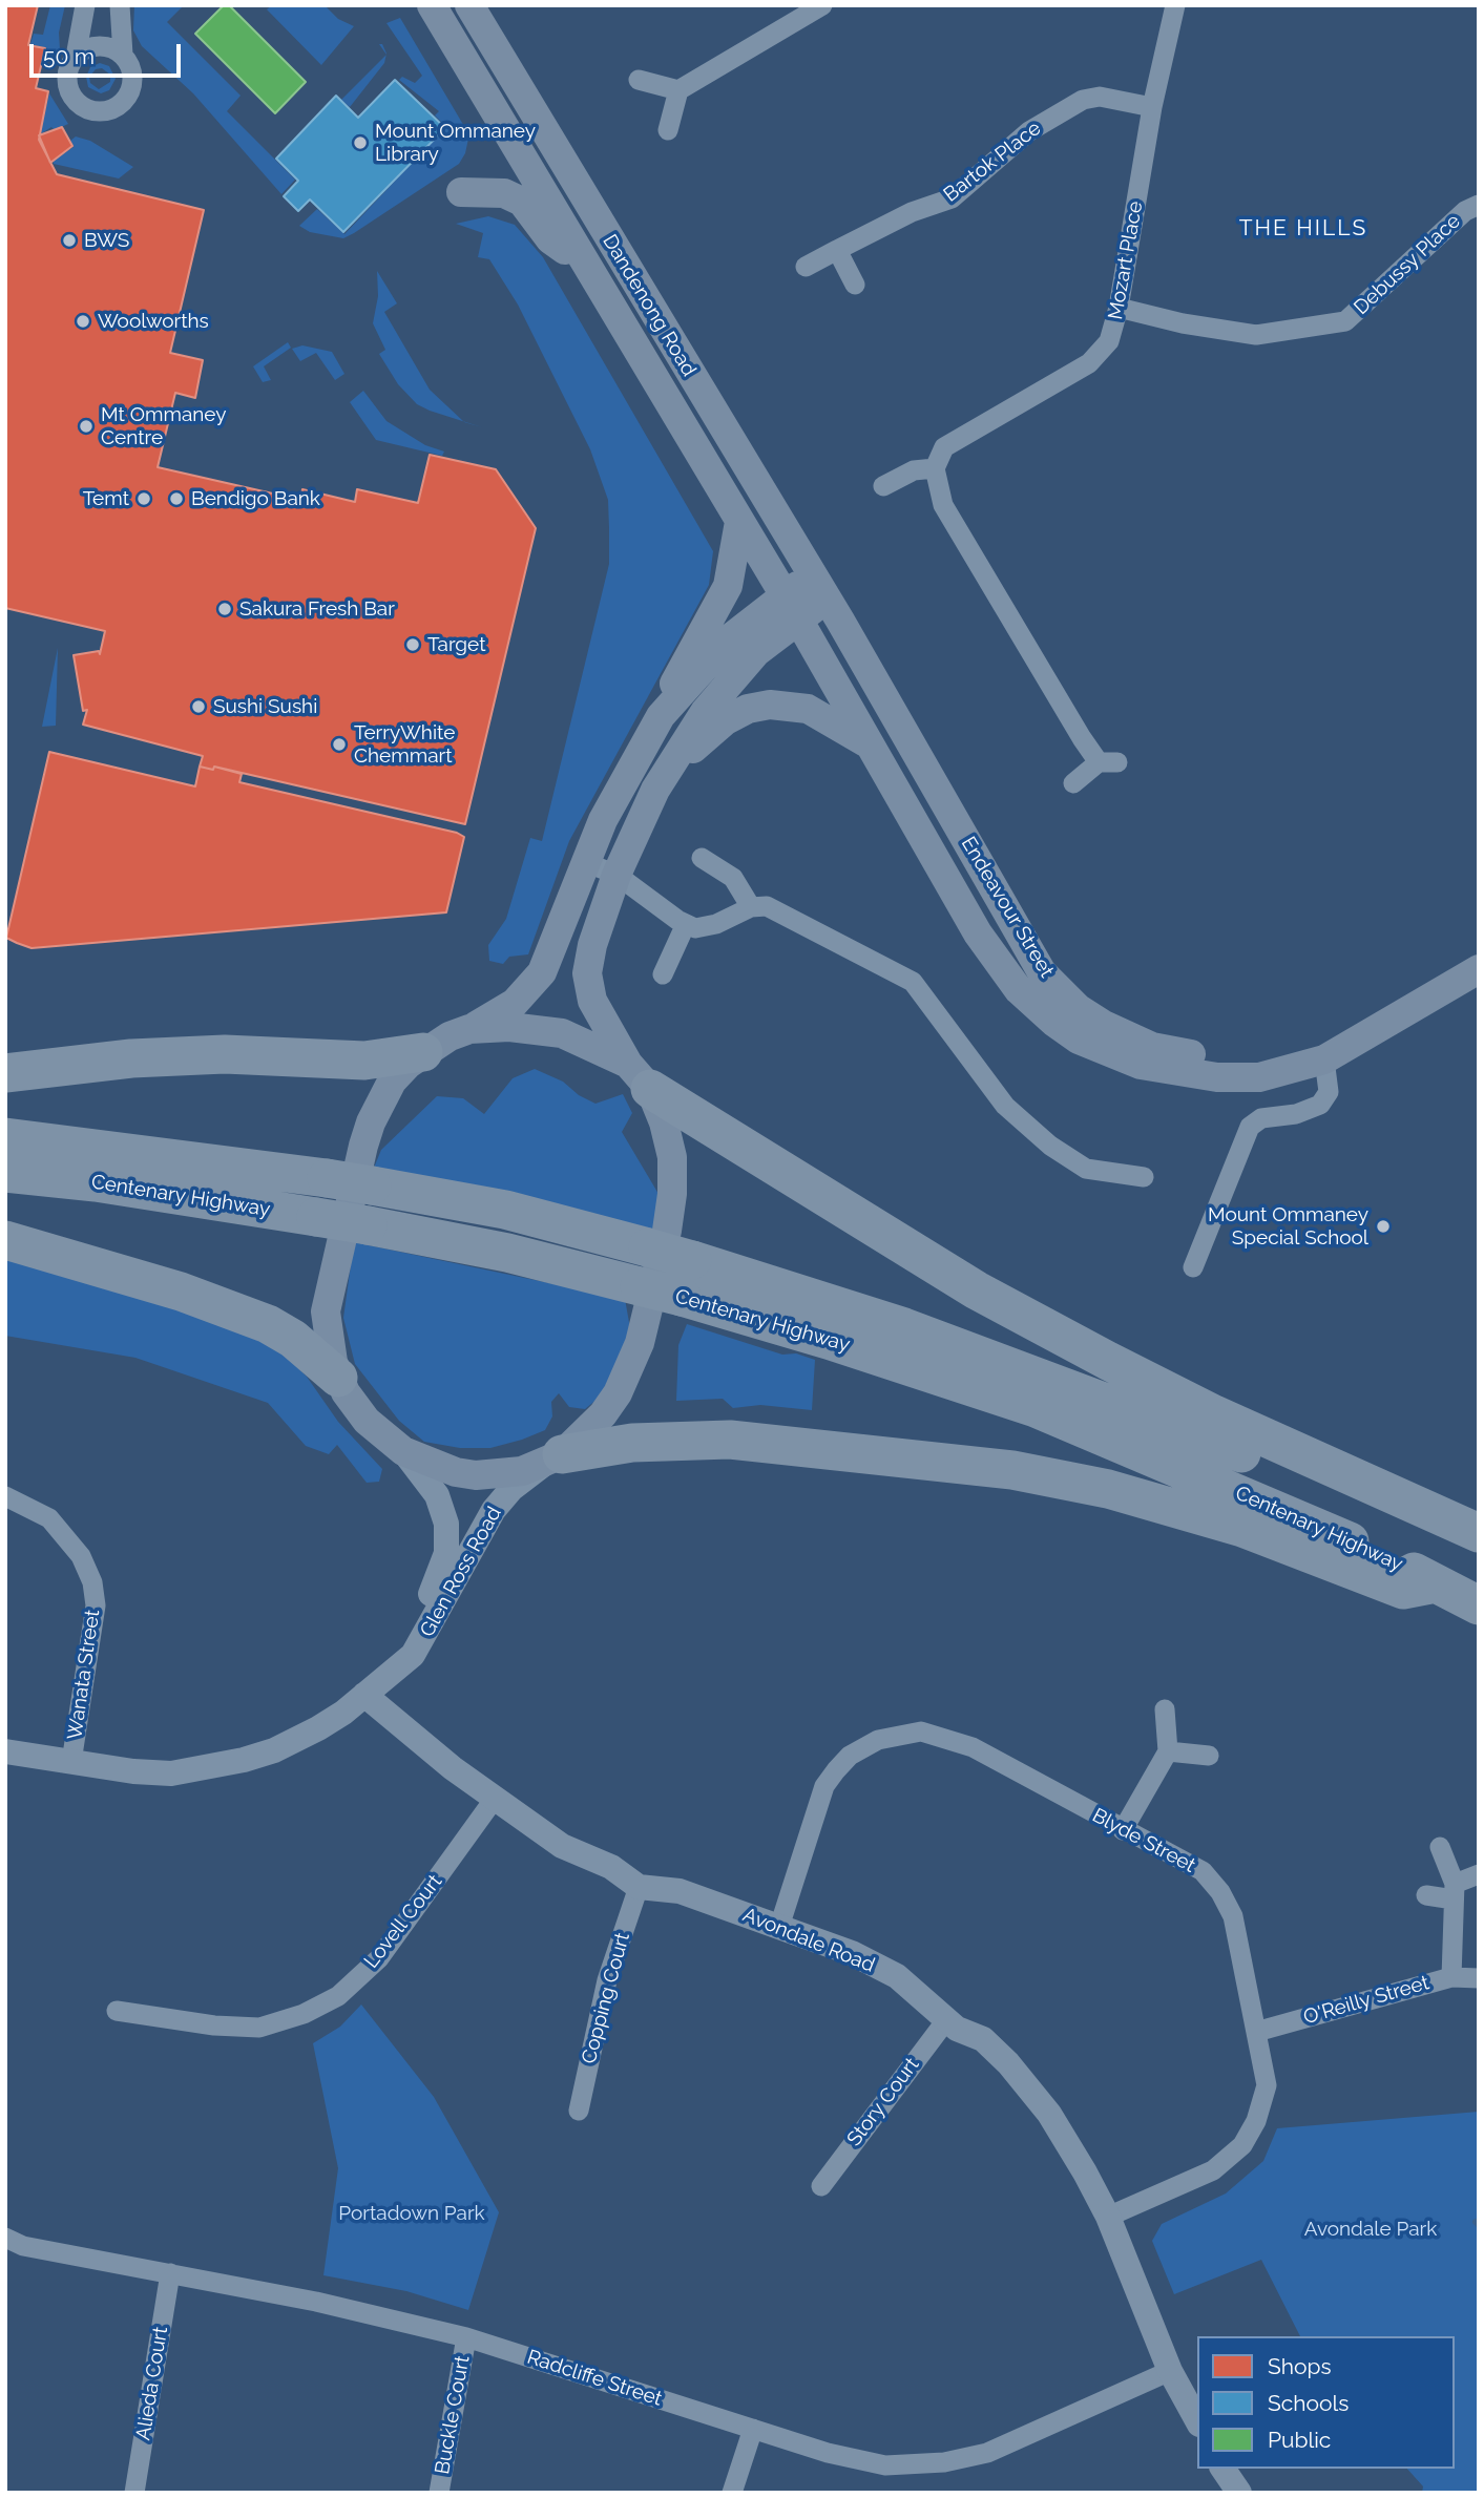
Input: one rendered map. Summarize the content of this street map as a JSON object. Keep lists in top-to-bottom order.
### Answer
{
  "streets": {
    "highway": ["Centenary Highway"],
    "main road": ["Dandenong Road", "Endeavour Street"],
    "street": [
      "Bartok Place",
      "Mozart Place",
      "Debussy Place",
      "Glen Ross Road",
      "Wanata Street",
      "Blyde Street",
      "Lovell Court",
      "Avondale Road",
      "Copping Court",
      "O'Reilly Street",
      "Story Court",
      "Radcliffe Street",
      "Alieda Court",
      "Buckle Court"
    ]
  },
  "crossings": [
    ["Bartok Place", "Mozart Place"],
    ["Mozart Place", "Debussy Place"],
    ["Dandenong Road", "Endeavour Street"],
    ["Glen Ross Road", "Wanata Street"],
    ["Blyde Street", "Avondale Road"],
    ["Blyde Street", "O'Reilly Street"],
    ["Avondale Road", "Copping Court"],
    ["Avondale Road", "Story Court"],
    ["Avondale Road", "Radcliffe Street"],
    ["Radcliffe Street", "Alieda Court"],
    ["Radcliffe Street", "Buckle Court"]
  ],
  "districts": ["THE HILLS"],
  "parks": ["Portadown Park", "Avondale Park"],
  "places": [
    "Mount Ommaney Library",
    "BWS",
    "Woolworths",
    "Mt Ommaney Centre",
    "Temt",
    "Bendigo Bank",
    "Sakura Fresh Bar",
    "Target",
    "Sushi Sushi",
    "TerryWhite Chemmart",
    "Mount Ommaney Special School"
  ],
  "legend": ["Shops", "Schools", "Public"],
  "scale_bar": "50 m"
}
